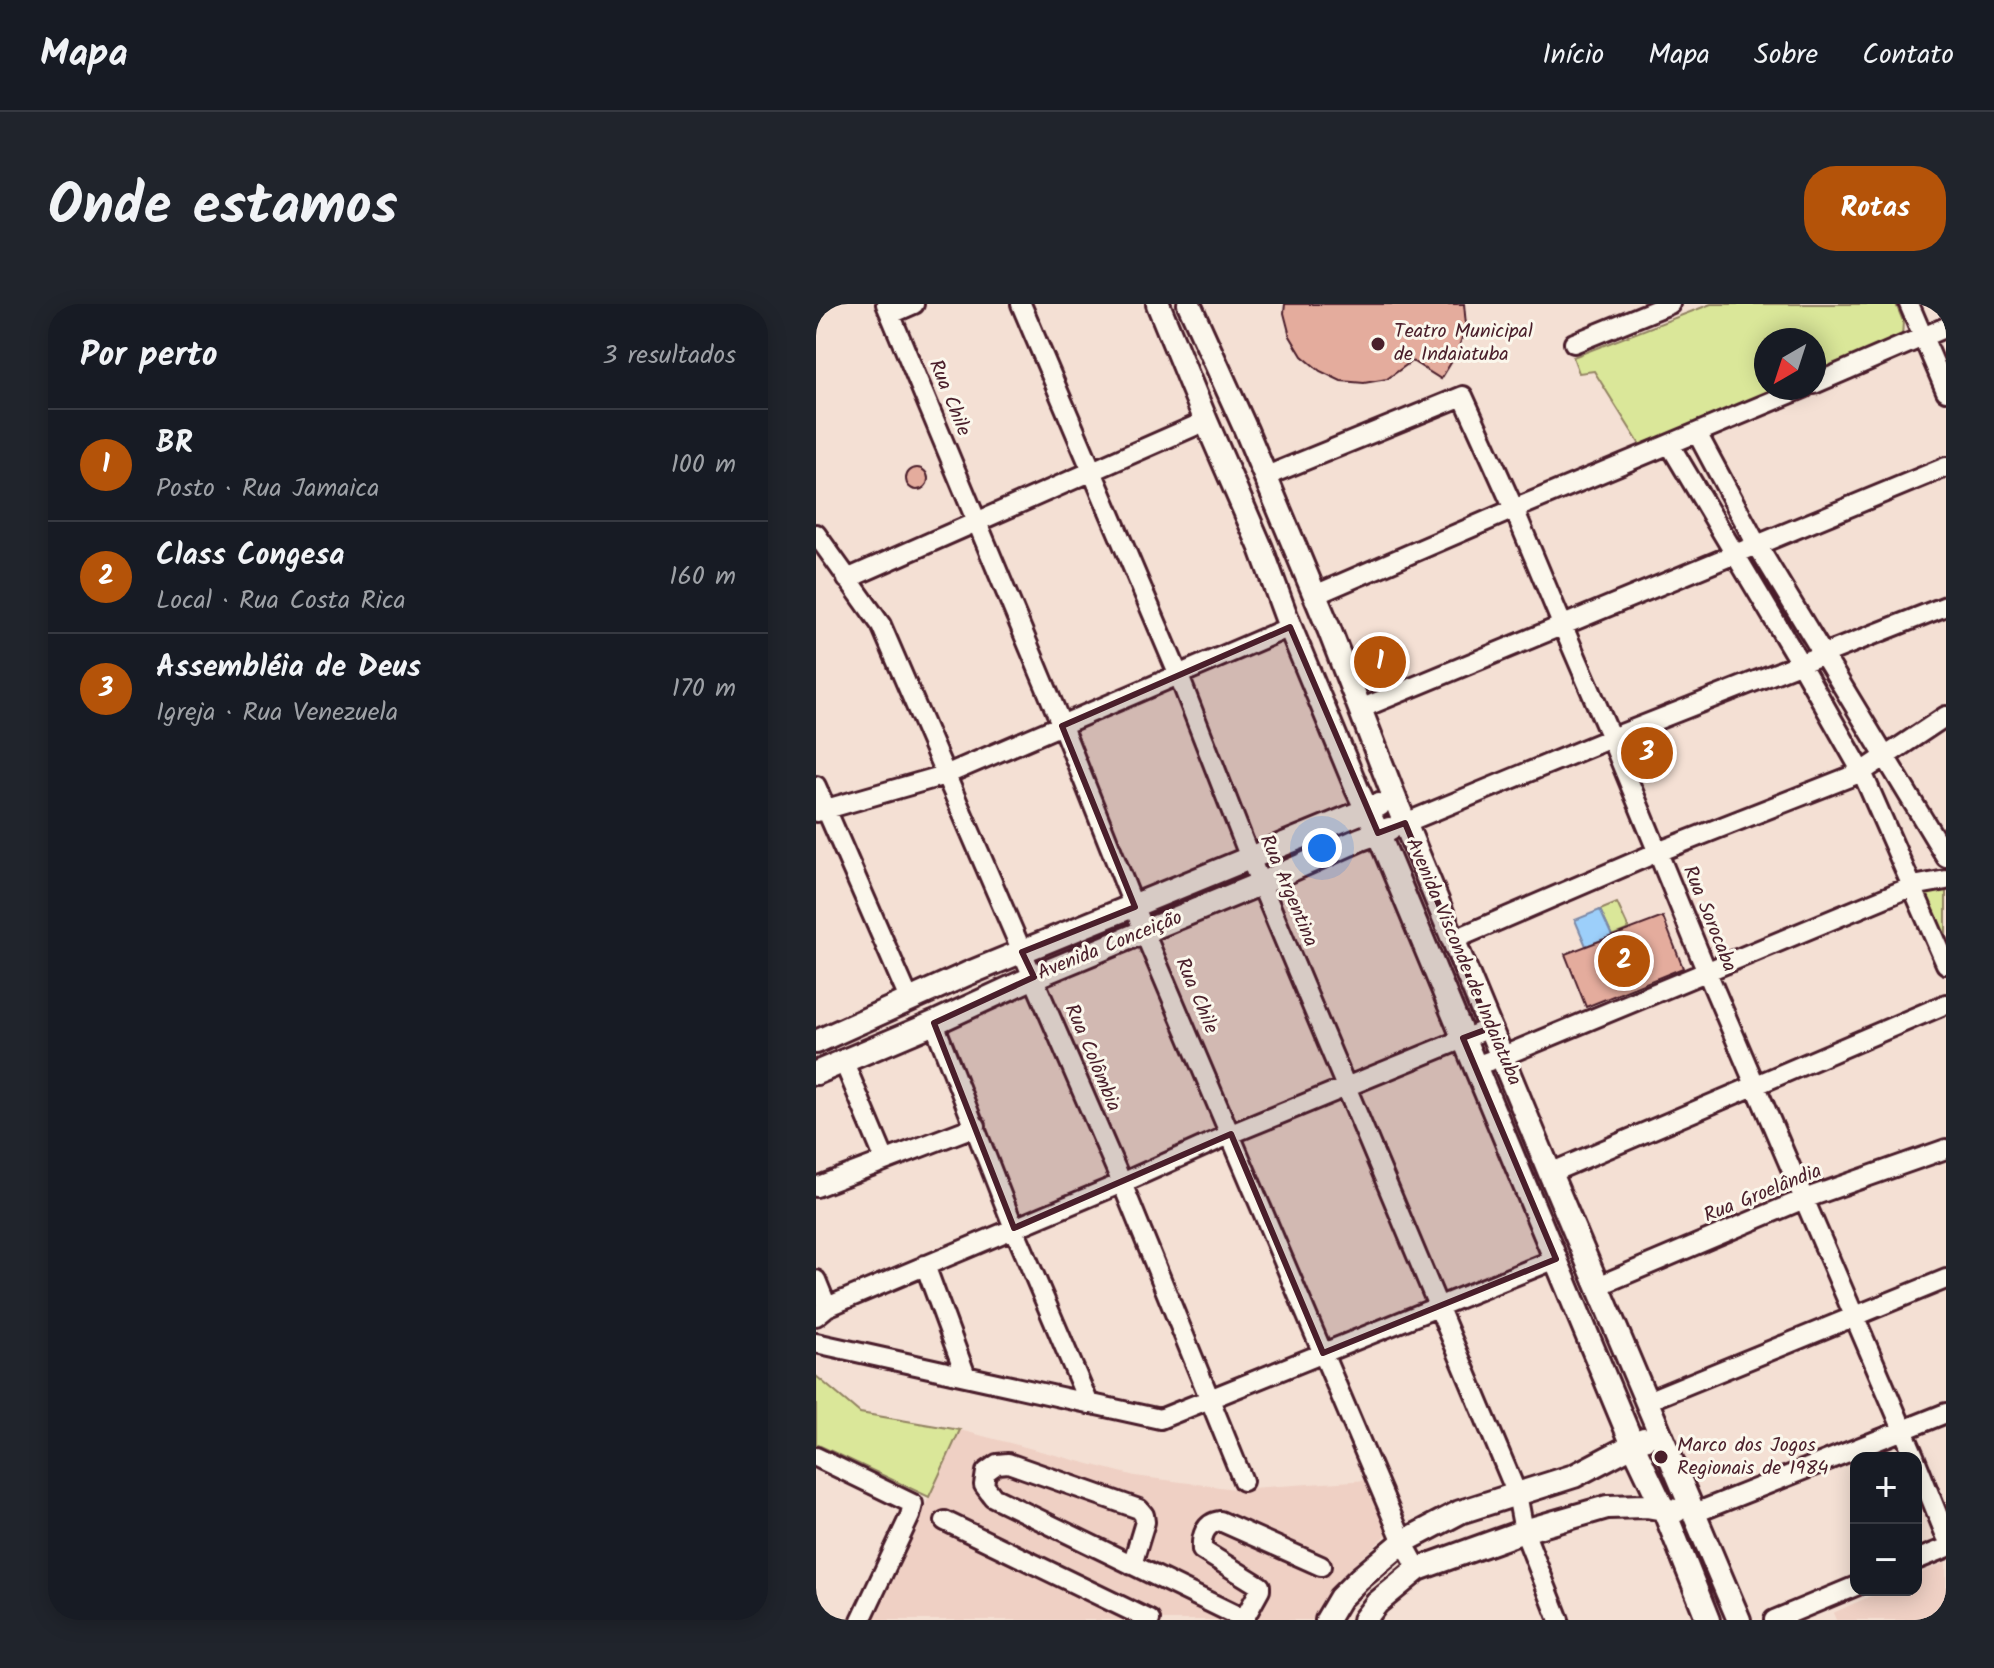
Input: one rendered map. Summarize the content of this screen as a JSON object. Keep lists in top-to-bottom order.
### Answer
{
  "streets": {
    "main road": ["Avenida Conceição", "Avenida Visconde de Indaiatuba"],
    "street": [
      "Rua Chile",
      "Rua Argentina",
      "Rua Sorocaba",
      "Rua Colômbia",
      "Rua Groelândia"
    ]
  },
  "crossings": [
    ["Rua Chile", "Avenida Conceição"],
    ["Rua Argentina", "Avenida Conceição"],
    ["Rua Sorocaba", "Avenida Visconde de Indaiatuba"],
    ["Rua Sorocaba", "Rua Groelândia"],
    ["Avenida Conceição", "Avenida Visconde de Indaiatuba"],
    ["Avenida Conceição", "Rua Colômbia"],
    ["Avenida Visconde de Indaiatuba", "Rua Groelândia"]
  ],
  "places": ["Teatro Municipal de Indaiatuba", "Marco dos Jogos Regionais de 1984"],
  "north": "bottom left",
  "page": {
    "header": "Mapa",
    "nav": [
      "Início",
      "Mapa",
      "Sobre",
      "Contato"
    ],
    "title": "Onde estamos",
    "buttons": "Rotas",
    "heading": ["Por perto", "3 resultados"],
    "list": [
      {
        "mark": "1",
        "name": "BR",
        "note": "Posto · Rua Jamaica",
        "value": "100 m"
      },
      {
        "mark": "2",
        "name": "Class Congesa",
        "note": "Local · Rua Costa Rica",
        "value": "160 m"
      },
      {
        "mark": "3",
        "name": "Assembléia de Deus",
        "note": "Igreja · Rua Venezuela",
        "value": "170 m"
      }
    ],
    "pins": ["1", "3", "2"],
    "map_buttons": ["+", "−"]
  }
}
